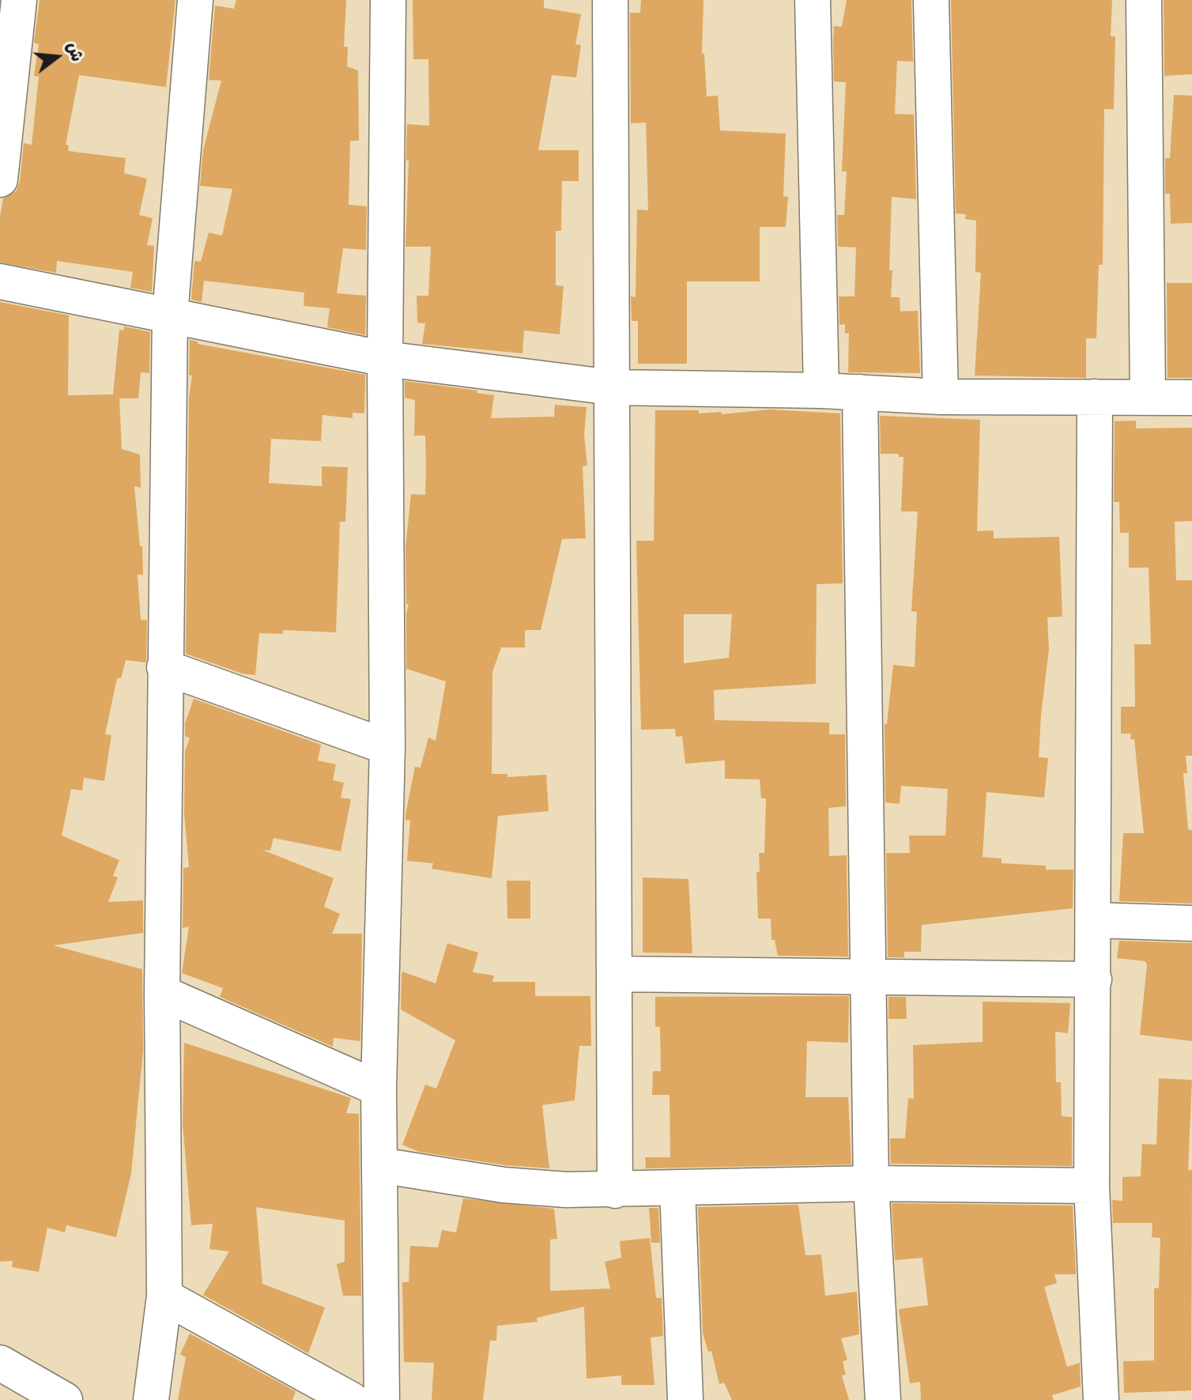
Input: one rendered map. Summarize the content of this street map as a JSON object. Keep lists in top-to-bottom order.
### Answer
{
  "north": "right"
}
